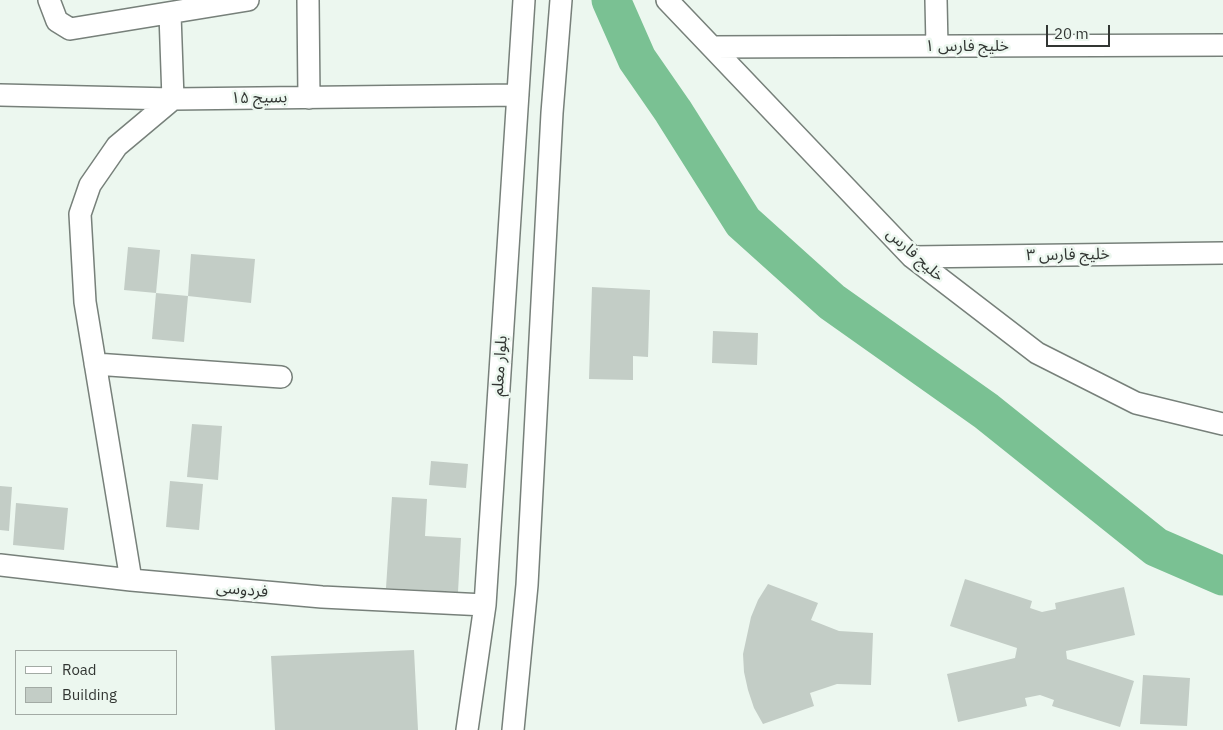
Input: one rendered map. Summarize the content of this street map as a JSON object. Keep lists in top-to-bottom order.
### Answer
{
  "streets": {
    "street": [
      "خلیج فارس ۱",
      "بسیج ۱۵",
      "خلیج فارس",
      "خلیج فارس ۳",
      "بلوار معلم",
      "فردوسی"
    ]
  },
  "crossings": [
    ["خلیج فارس ۱", "خلیج فارس"],
    ["بسیج ۱۵", "بلوار معلم"],
    ["خلیج فارس", "خلیج فارس ۳"],
    ["بلوار معلم", "فردوسی"]
  ],
  "legend": ["Road", "Building"],
  "scale_bar": "20 m"
}
